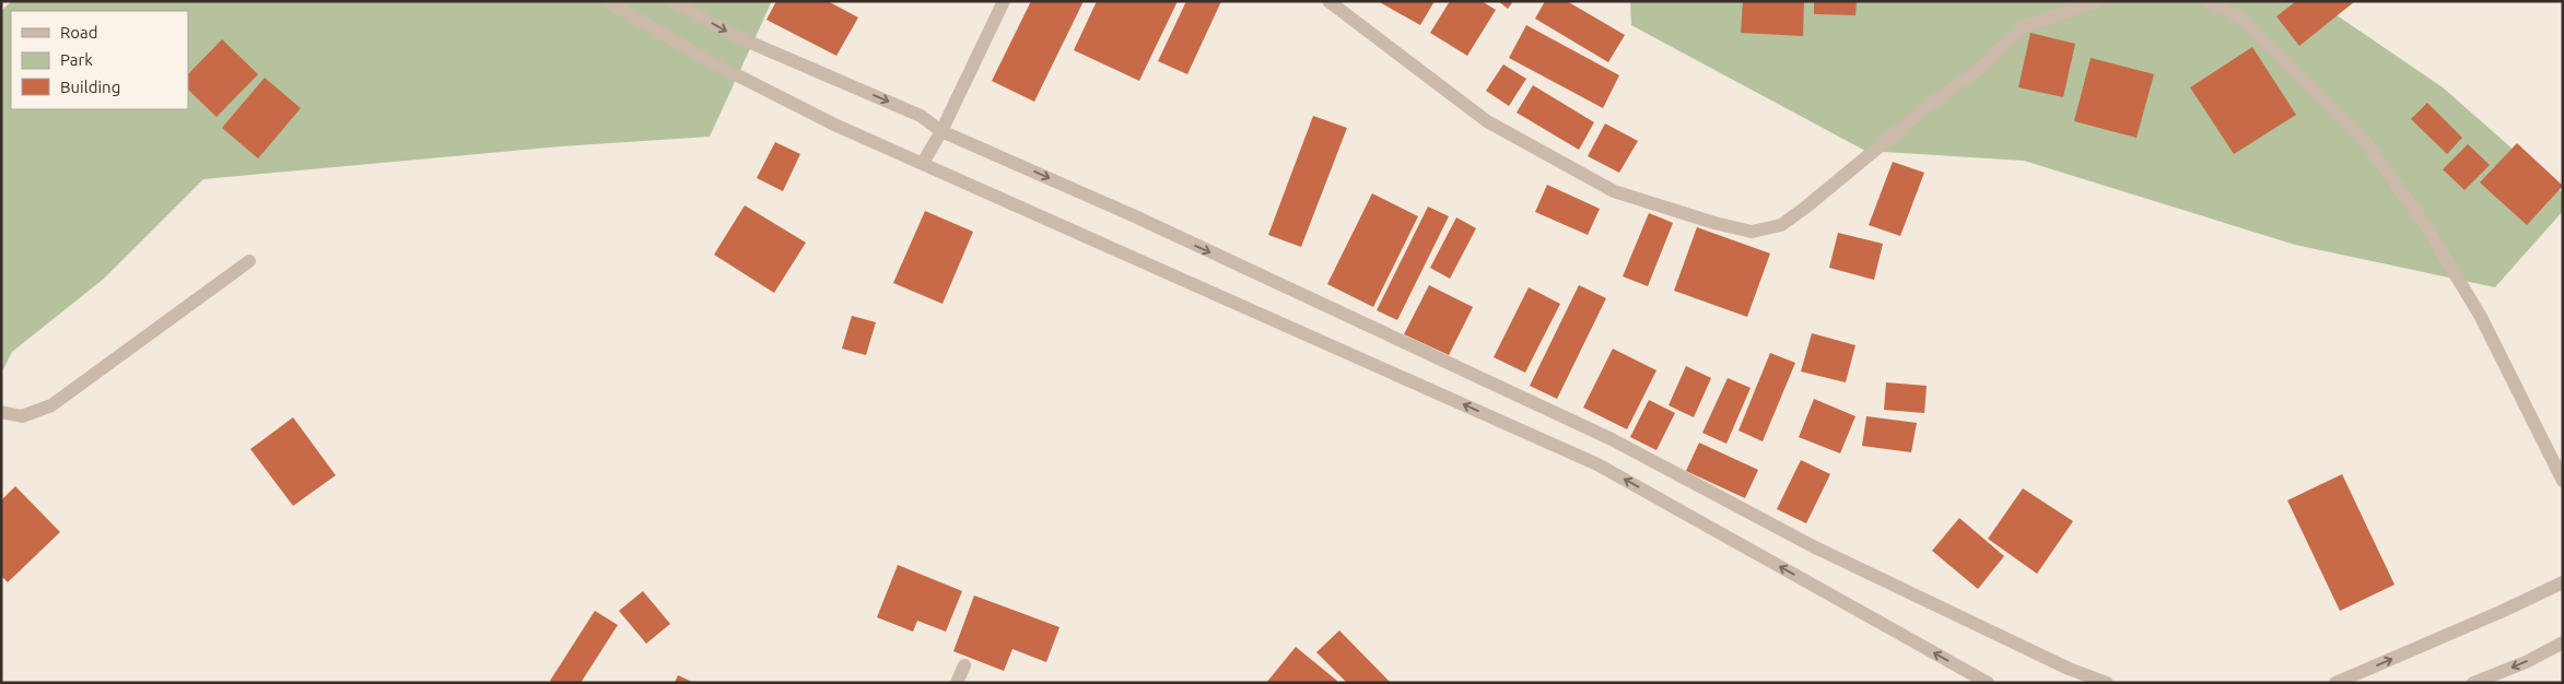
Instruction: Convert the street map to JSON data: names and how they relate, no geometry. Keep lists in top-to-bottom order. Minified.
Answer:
{"legend":["Road","Park","Building"]}
